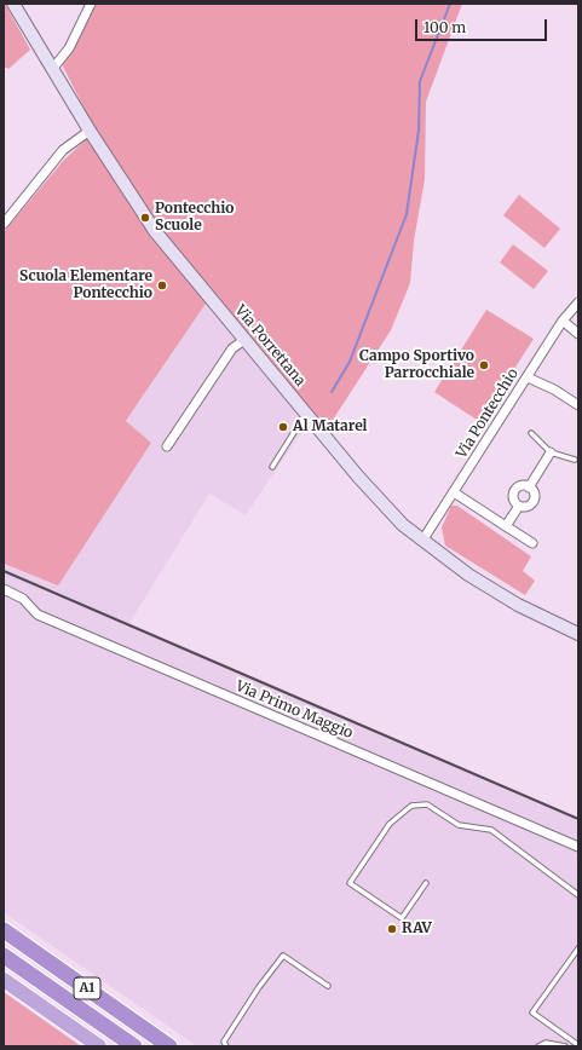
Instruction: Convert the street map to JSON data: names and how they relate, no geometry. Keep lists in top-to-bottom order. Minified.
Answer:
{"streets":{"highway":["A1"],"main road":["Via Porrettana"],"street":["Via Pontecchio","Via Primo Maggio"]},"crossings":[["Via Porrettana","Via Pontecchio"]],"places":["Pontecchio Scuole","Scuola Elementare Pontecchio","Campo Sportivo Parrocchiale","Al Matarel","RAV"],"scale_bar":"100 m"}
